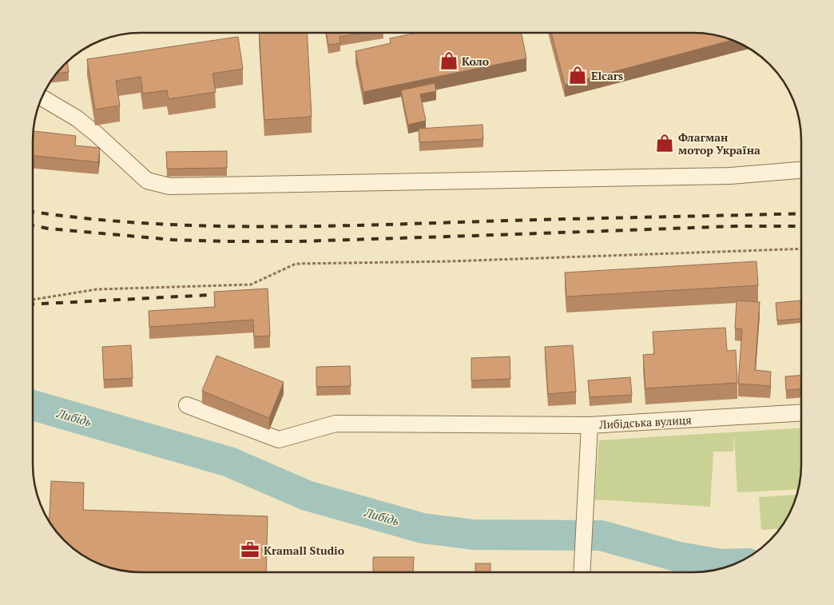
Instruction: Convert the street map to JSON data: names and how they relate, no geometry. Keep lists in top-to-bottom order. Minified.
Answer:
{"streets":{"street":["Либідська вулиця"]},"water":["Либідь"],"places":{"shop":["Коло","Elcars","Флагман мотор Україна"],"office":["Kramall Studio"]}}
